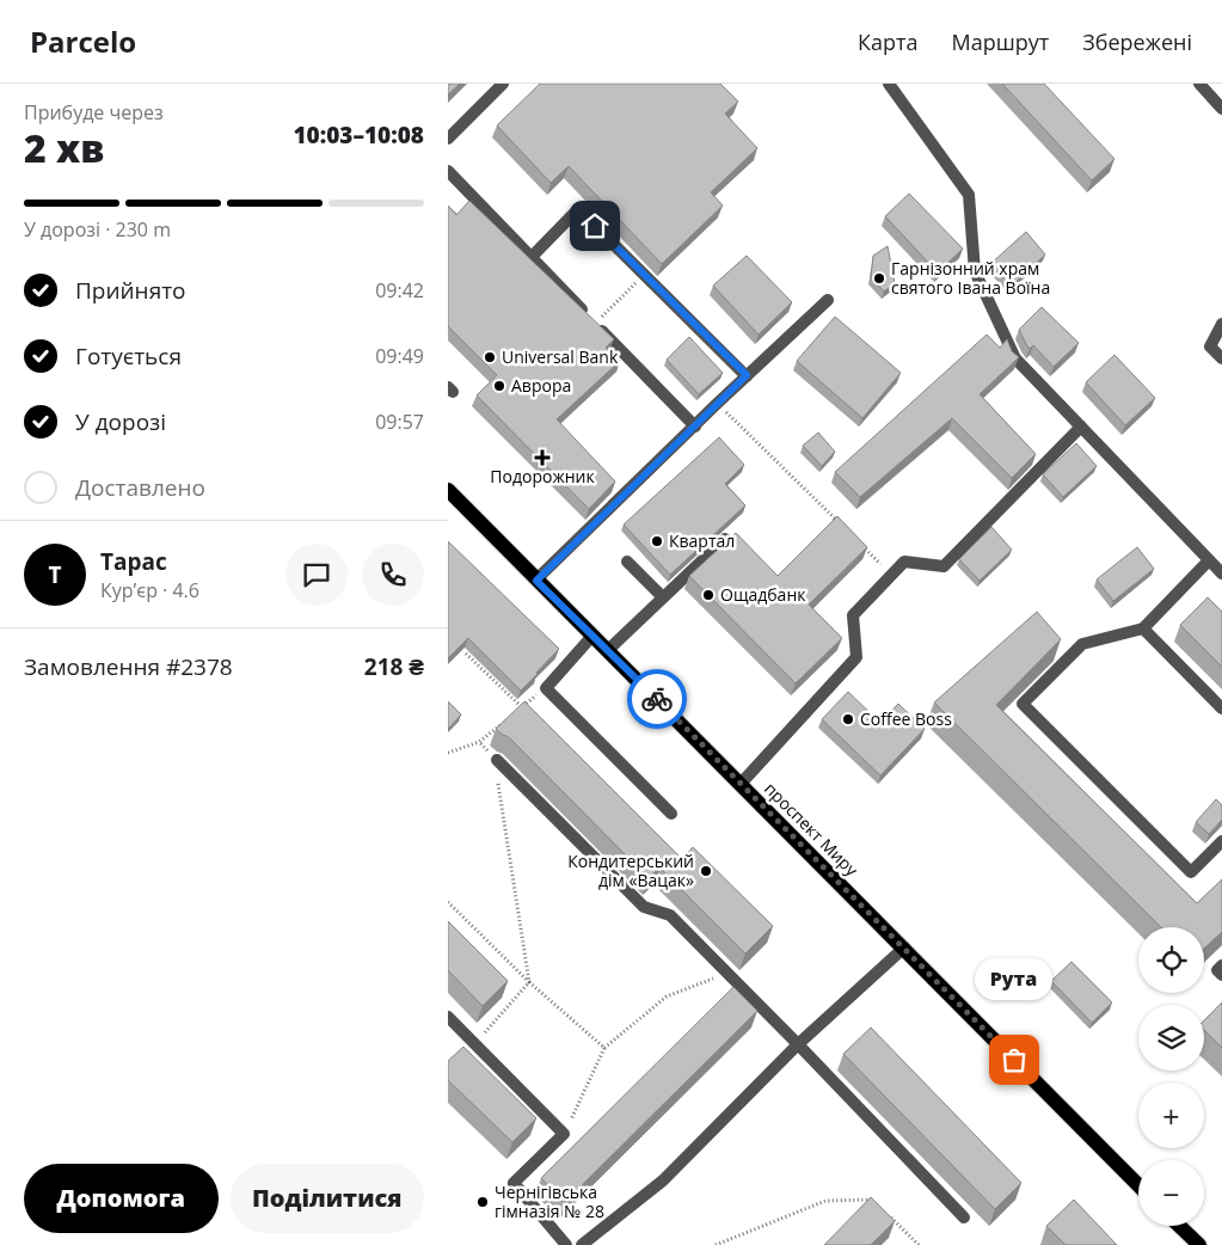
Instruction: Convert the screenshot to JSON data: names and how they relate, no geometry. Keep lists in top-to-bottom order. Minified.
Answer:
{"streets":{"main road":["проспект Миру"]},"places":{"other":["Гарнізонний храм святого Івана Воїна","Universal Bank","Аврора","Квартал","Ощадбанк","Coffee Boss","Кондитерський дім «Вацак»","Рута","Чернігівська гімназія № 28"],"health":["Подорожник"]},"page":{"header":"Parcelo","nav":["Карта","Маршрут","Збережені"],"heading":["2 хв","Прибуде через","10:03–10:08"],"panel":["Тарас","Кур’єр · 4.6","Замовлення #2378","218 ₴"],"bar":"У дорозі · 230 m","list":[["Прийнято","09:42"],["Готується","09:49"],["У дорозі","09:57"],"Доставлено"],"round":"Т","map_buttons":["+","−"],"bubble":"Рута","buttons":["Допомога","Поділитися"]}}
